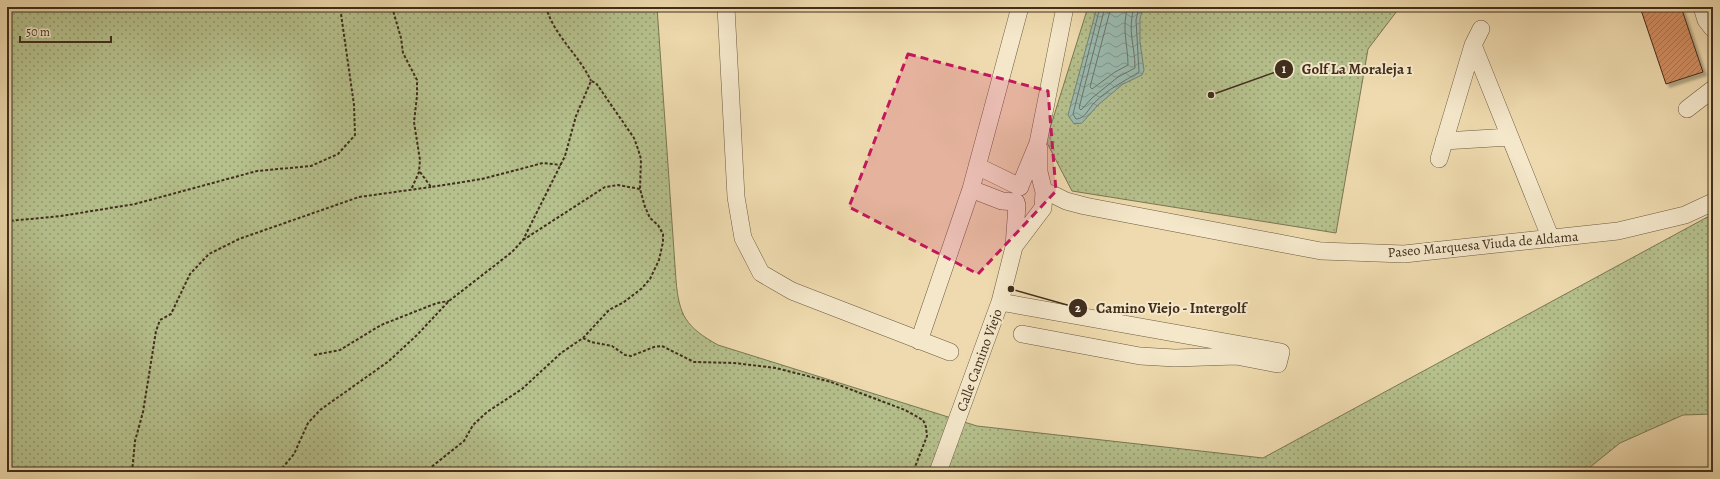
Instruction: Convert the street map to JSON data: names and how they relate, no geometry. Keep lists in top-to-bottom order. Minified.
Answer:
{"streets":{"street":["Paseo Marquesa Viuda de Aldama","Calle Camino Viejo"]},"crossings":[["Paseo Marquesa Viuda de Aldama","Calle Camino Viejo"]],"places":["Golf La Moraleja 1","Camino Viejo - Intergolf"],"scale_bar":"50 m"}
